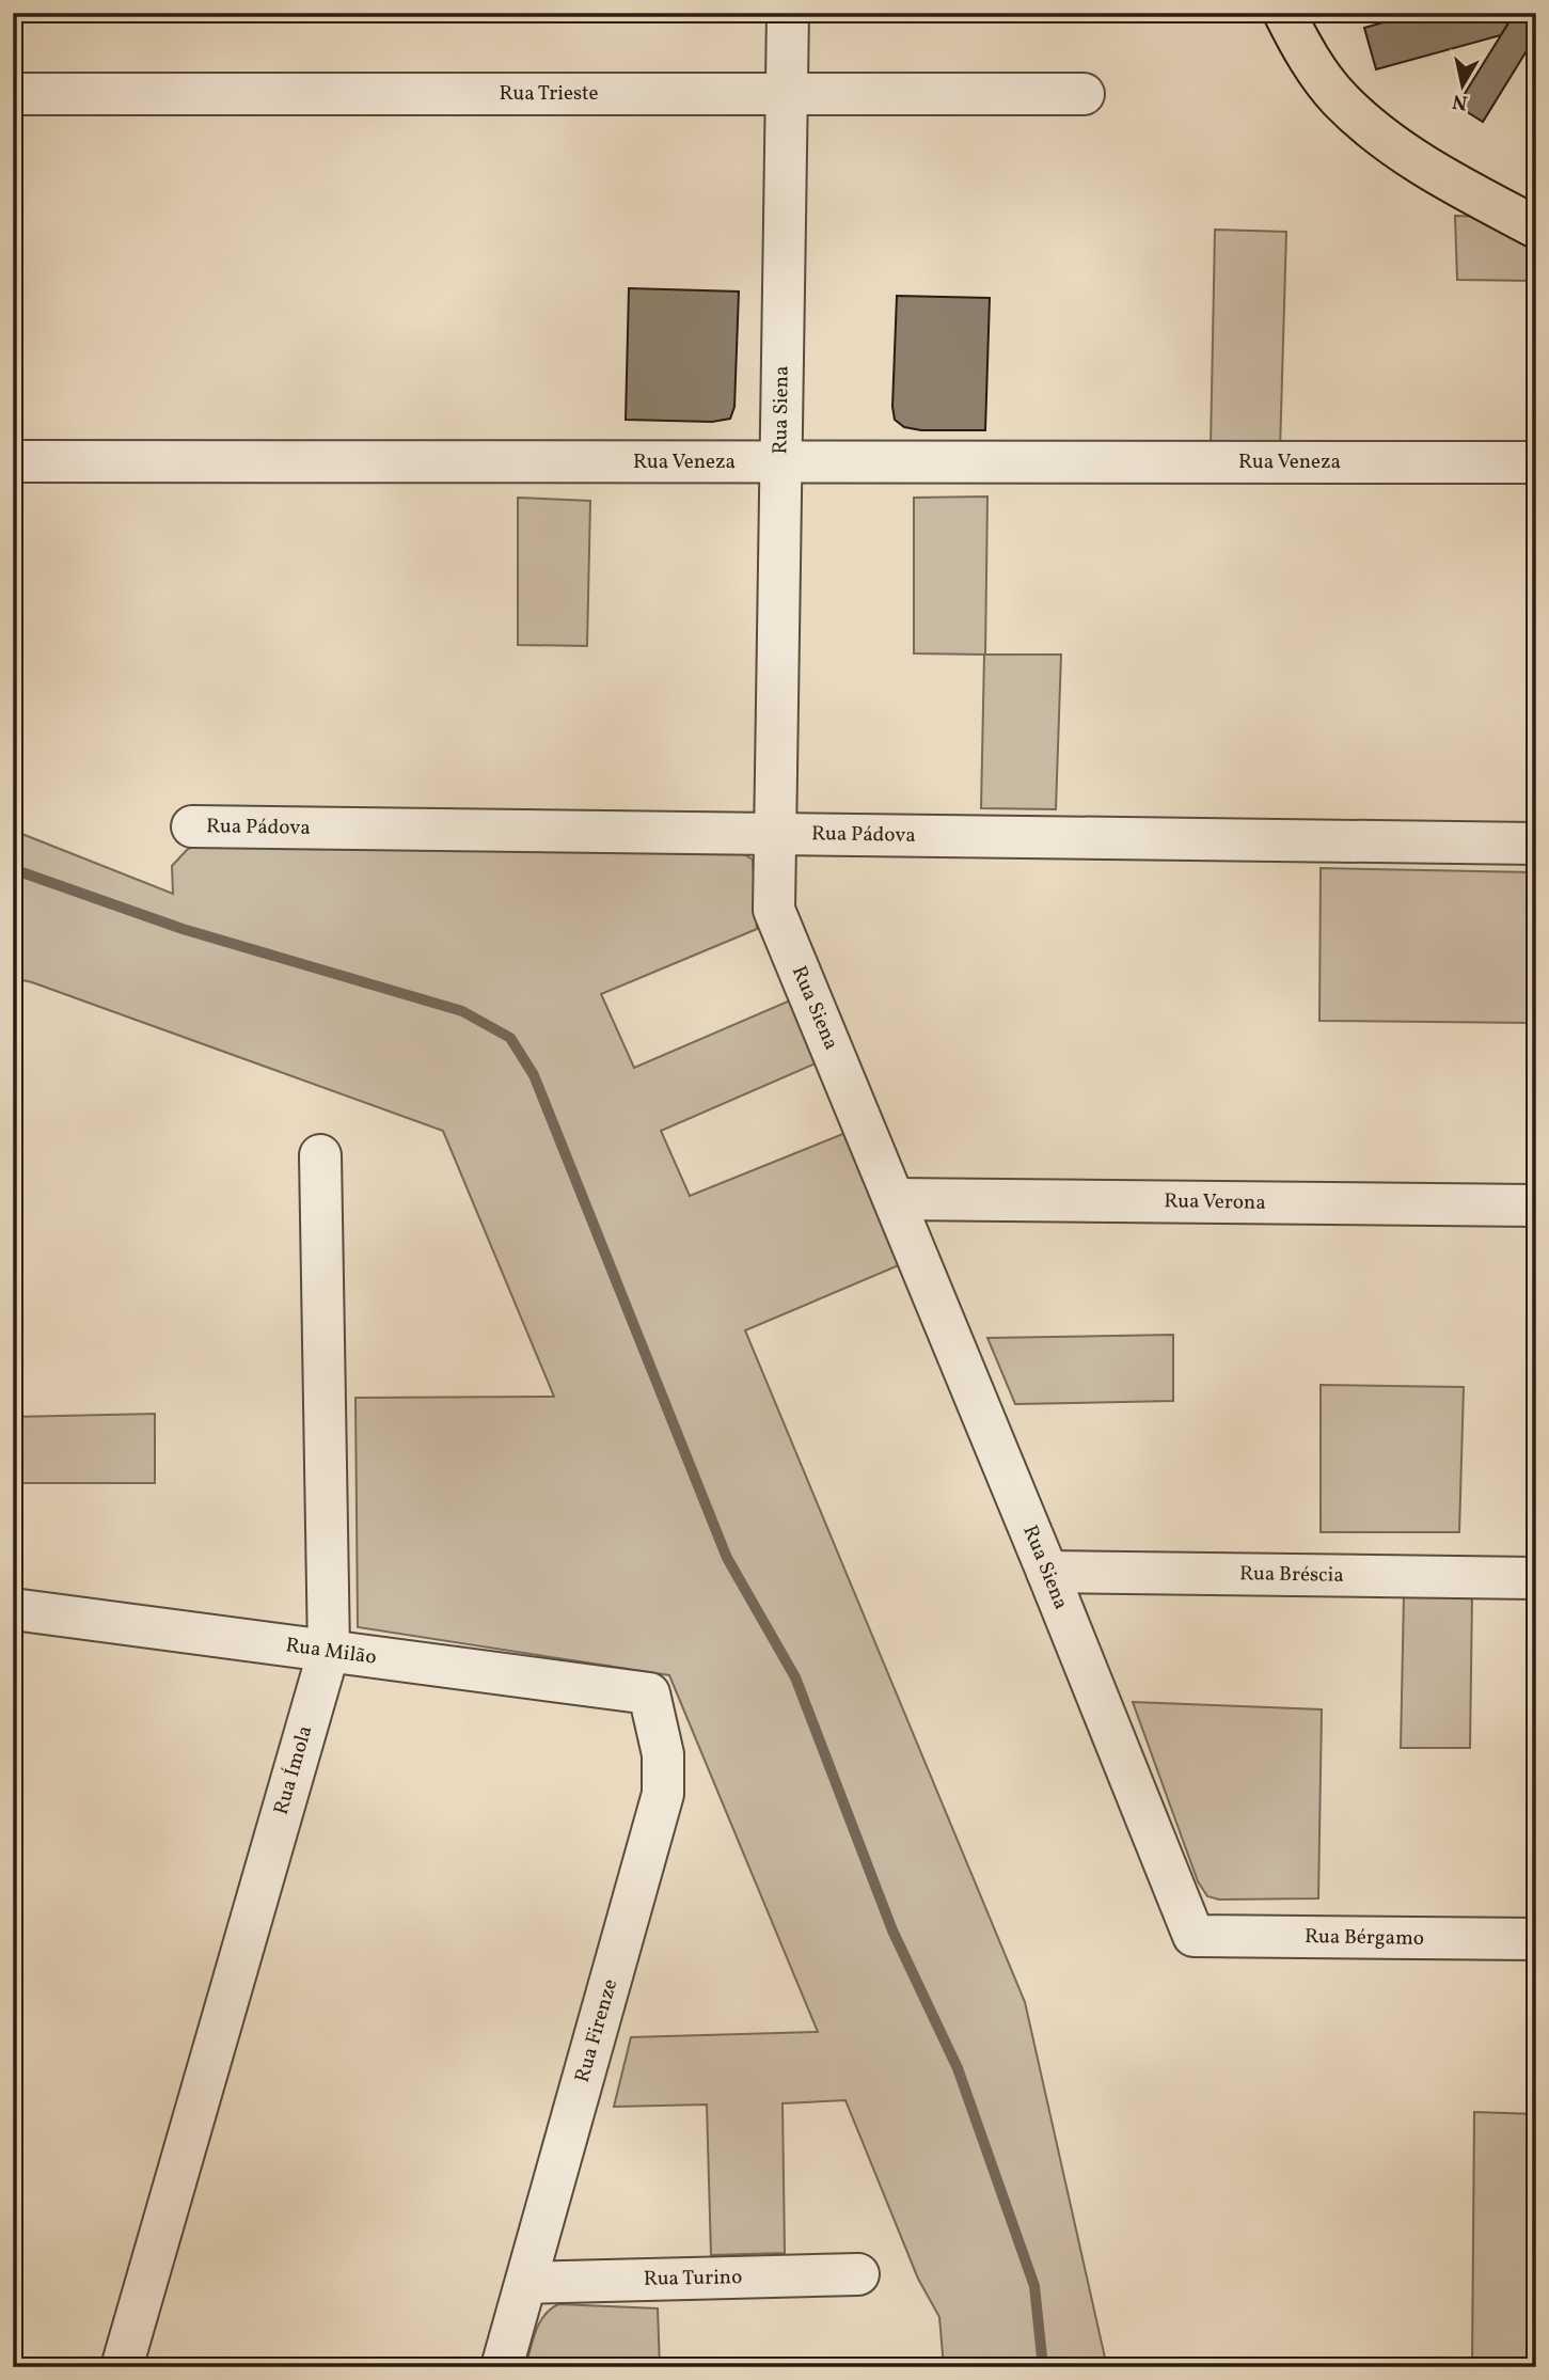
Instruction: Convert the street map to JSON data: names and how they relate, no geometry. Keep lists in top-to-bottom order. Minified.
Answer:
{"streets":{"street":["Rua Trieste","Rua Siena","Rua Veneza","Rua Pádova","Rua Verona","Rua Bréscia","Rua Milão","Rua Ímola","Rua Bérgamo","Rua Firenze","Rua Turino"]},"crossings":[["Rua Trieste","Rua Siena"],["Rua Siena","Rua Veneza"],["Rua Siena","Rua Pádova"],["Rua Siena","Rua Verona"],["Rua Siena","Rua Bréscia"],["Rua Siena","Rua Bérgamo"],["Rua Milão","Rua Ímola"],["Rua Milão","Rua Firenze"],["Rua Firenze","Rua Turino"]],"north":"bottom"}
